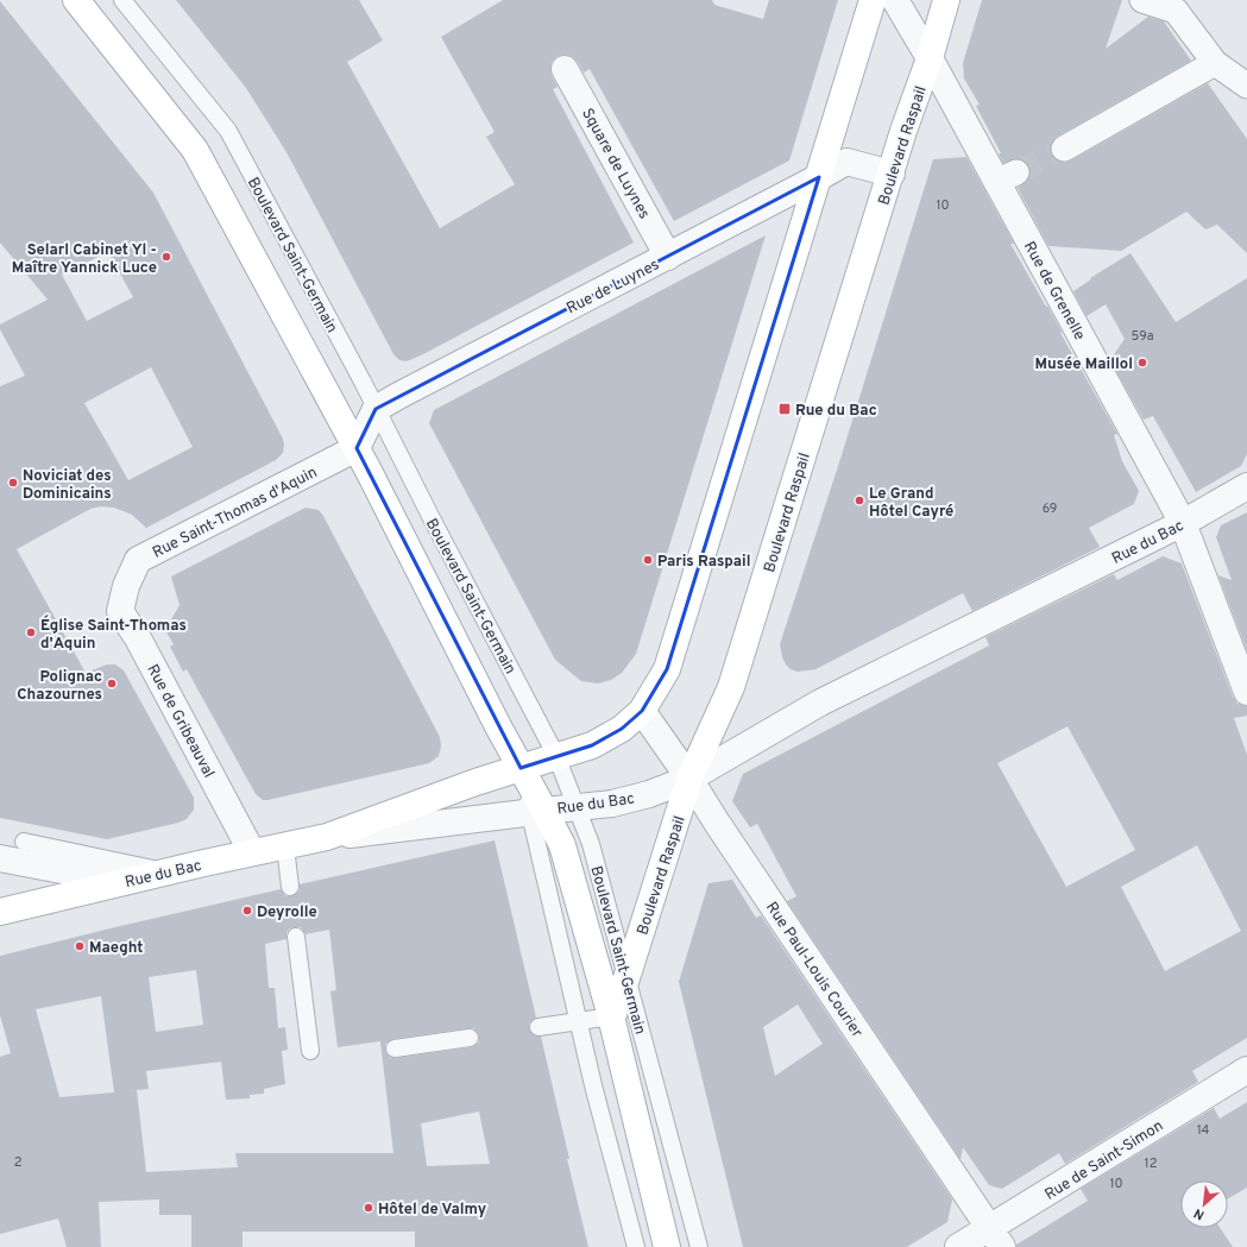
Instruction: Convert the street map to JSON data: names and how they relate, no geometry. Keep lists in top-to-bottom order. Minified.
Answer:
{"streets":{"main road":["Boulevard Raspail","Boulevard Saint-Germain","Rue du Bac"],"street":["Square de Luynes","Rue de Luynes","Rue de Grenelle","Rue Saint-Thomas d'Aquin","Rue de Gribeauval","Rue Paul-Louis Courier","Rue de Saint-Simon"]},"crossings":[["Boulevard Raspail","Boulevard Saint-Germain"],["Boulevard Raspail","Rue de Luynes"],["Boulevard Raspail","Rue de Grenelle"],["Boulevard Raspail","Rue du Bac"],["Boulevard Raspail","Rue Paul-Louis Courier"],["Square de Luynes","Rue de Luynes"],["Boulevard Saint-Germain","Rue de Luynes"],["Boulevard Saint-Germain","Rue Saint-Thomas d'Aquin"],["Boulevard Saint-Germain","Rue du Bac"],["Rue de Grenelle","Rue du Bac"],["Rue Saint-Thomas d'Aquin","Rue de Gribeauval"],["Rue du Bac","Rue de Gribeauval"],["Rue du Bac","Rue Paul-Louis Courier"],["Rue Paul-Louis Courier","Rue de Saint-Simon"]],"places":{"other":["Selarl Cabinet Yl - Maître Yannick Luce","Musée Maillol","Noviciat des Dominicains","Le Grand Hôtel Cayré","Paris Raspail","Église Saint-Thomas d'Aquin","Polignac Chazournes","Deyrolle","Maeght","Hôtel de Valmy"],"transit":["Rue du Bac"]},"house_numbers":["10","59a","69","14","2","12","10"],"north":"bottom left"}
